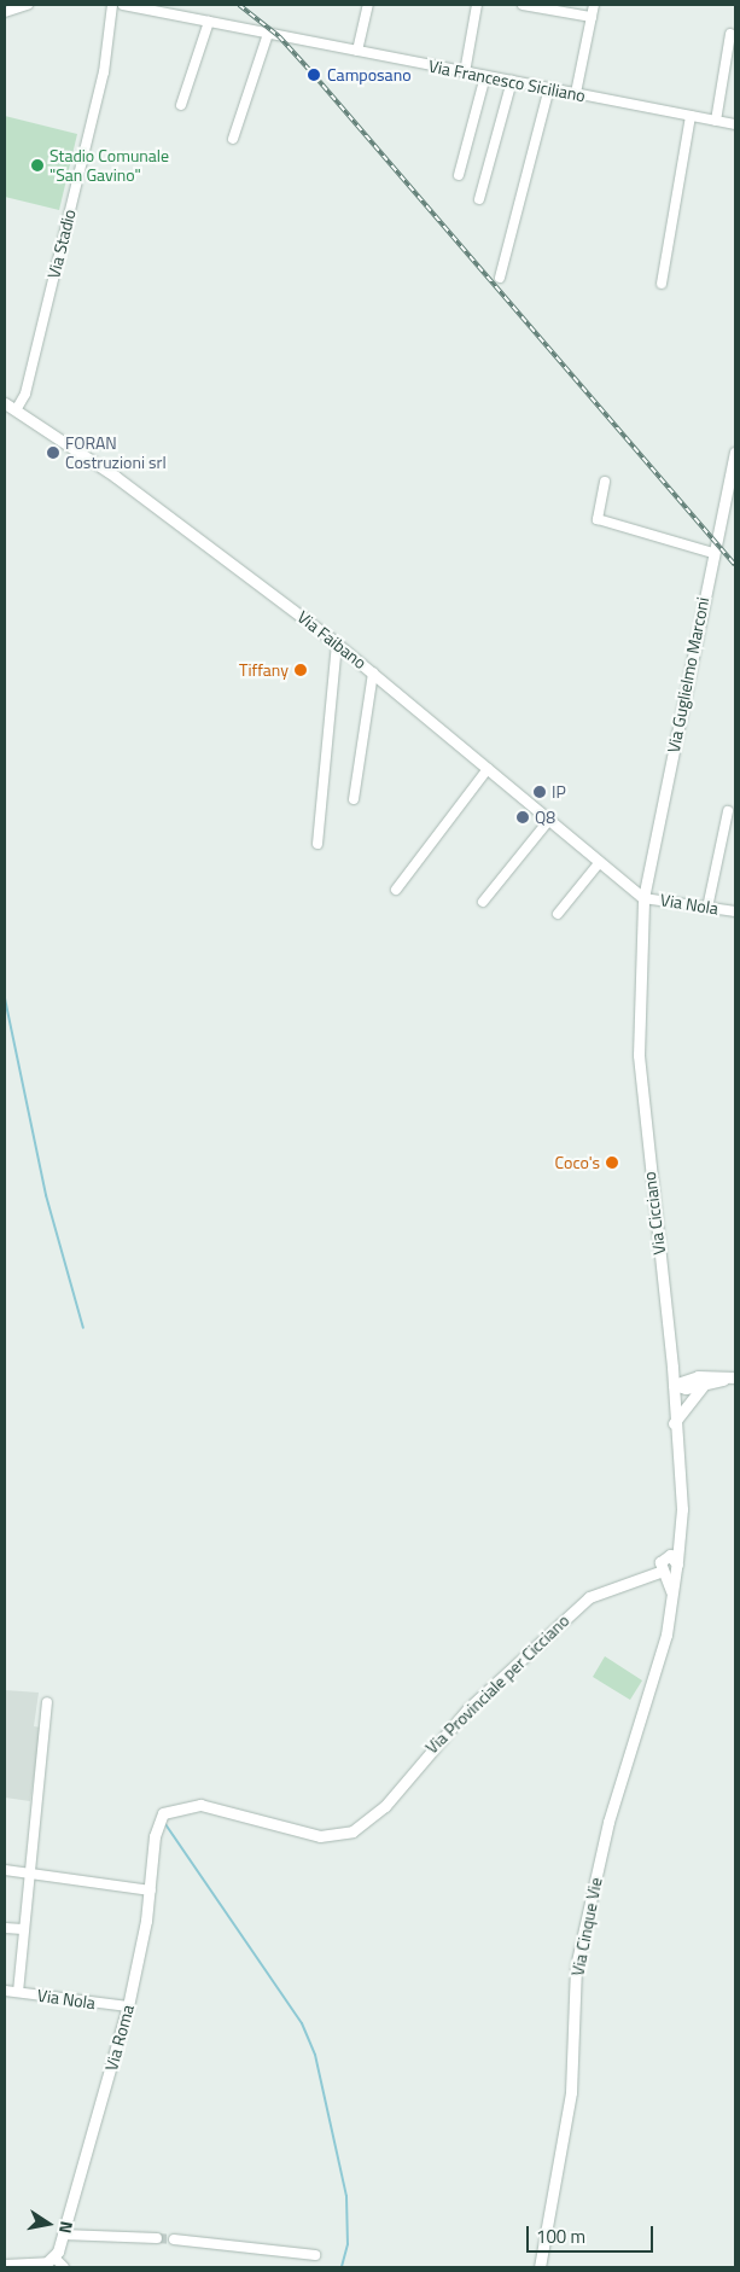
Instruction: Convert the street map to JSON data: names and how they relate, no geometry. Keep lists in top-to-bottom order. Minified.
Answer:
{"streets":{"street":["Via Francesco Siciliano","Via Stadio","Via Faibano","Via Guglielmo Marconi","Via Nola","Via Cicciano","Via Provinciale per Cicciano","Via Cinque Vie","Via Roma"]},"crossings":[["Via Stadio","Via Faibano"],["Via Faibano","Via Guglielmo Marconi"],["Via Faibano","Via Nola"],["Via Faibano","Via Cicciano"],["Via Guglielmo Marconi","Via Nola"],["Via Guglielmo Marconi","Via Cicciano"],["Via Nola","Via Cicciano"],["Via Nola","Via Roma"],["Via Cicciano","Via Provinciale per Cicciano"],["Via Cicciano","Via Cinque Vie"],["Via Provinciale per Cicciano","Via Cinque Vie"],["Via Provinciale per Cicciano","Via Roma"]],"places":["Camposano","Stadio Comunale \"San Gavino\"","FORAN Costruzioni srl","Tiffany","IP","Q8","Coco's"],"scale_bar":"100 m","north":"right"}
